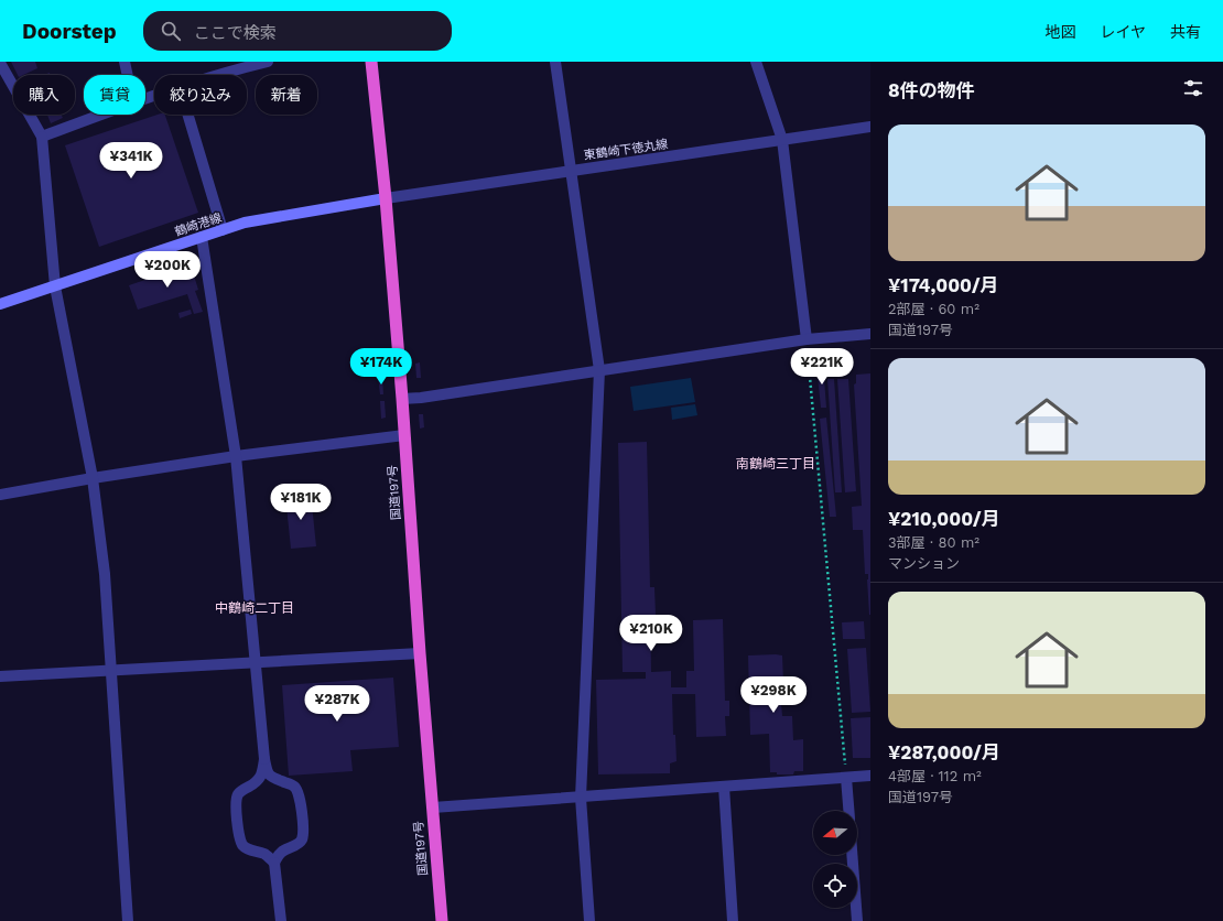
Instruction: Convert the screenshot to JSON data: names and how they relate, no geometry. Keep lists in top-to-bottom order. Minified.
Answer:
{"streets":{"highway":["国道197号"],"main road":["鶴崎港線"],"street":["東鶴崎下徳丸線"]},"crossings":[["東鶴崎下徳丸線","鶴崎港線"],["東鶴崎下徳丸線","国道197号"],["鶴崎港線","国道197号"]],"districts":["南鶴崎三丁目","中鶴崎二丁目"],"north":"left","page":{"header":"Doorstep","search":"ここで検索","nav":["地図","レイヤ","共有"],"heading":"8件の物件","chip":["購入","賃貸","絞り込み","新着"],"list":[{"name":"¥174,000/月","note":"2部屋 · 60 m² · 国道197号"},{"name":"¥210,000/月","note":"3部屋 · 80 m² · マンション"},{"name":"¥287,000/月","note":"4部屋 · 112 m² · 国道197号"}],"price":["¥341K","¥200K","¥174K","¥221K","¥181K","¥210K","¥298K","¥287K"]}}
